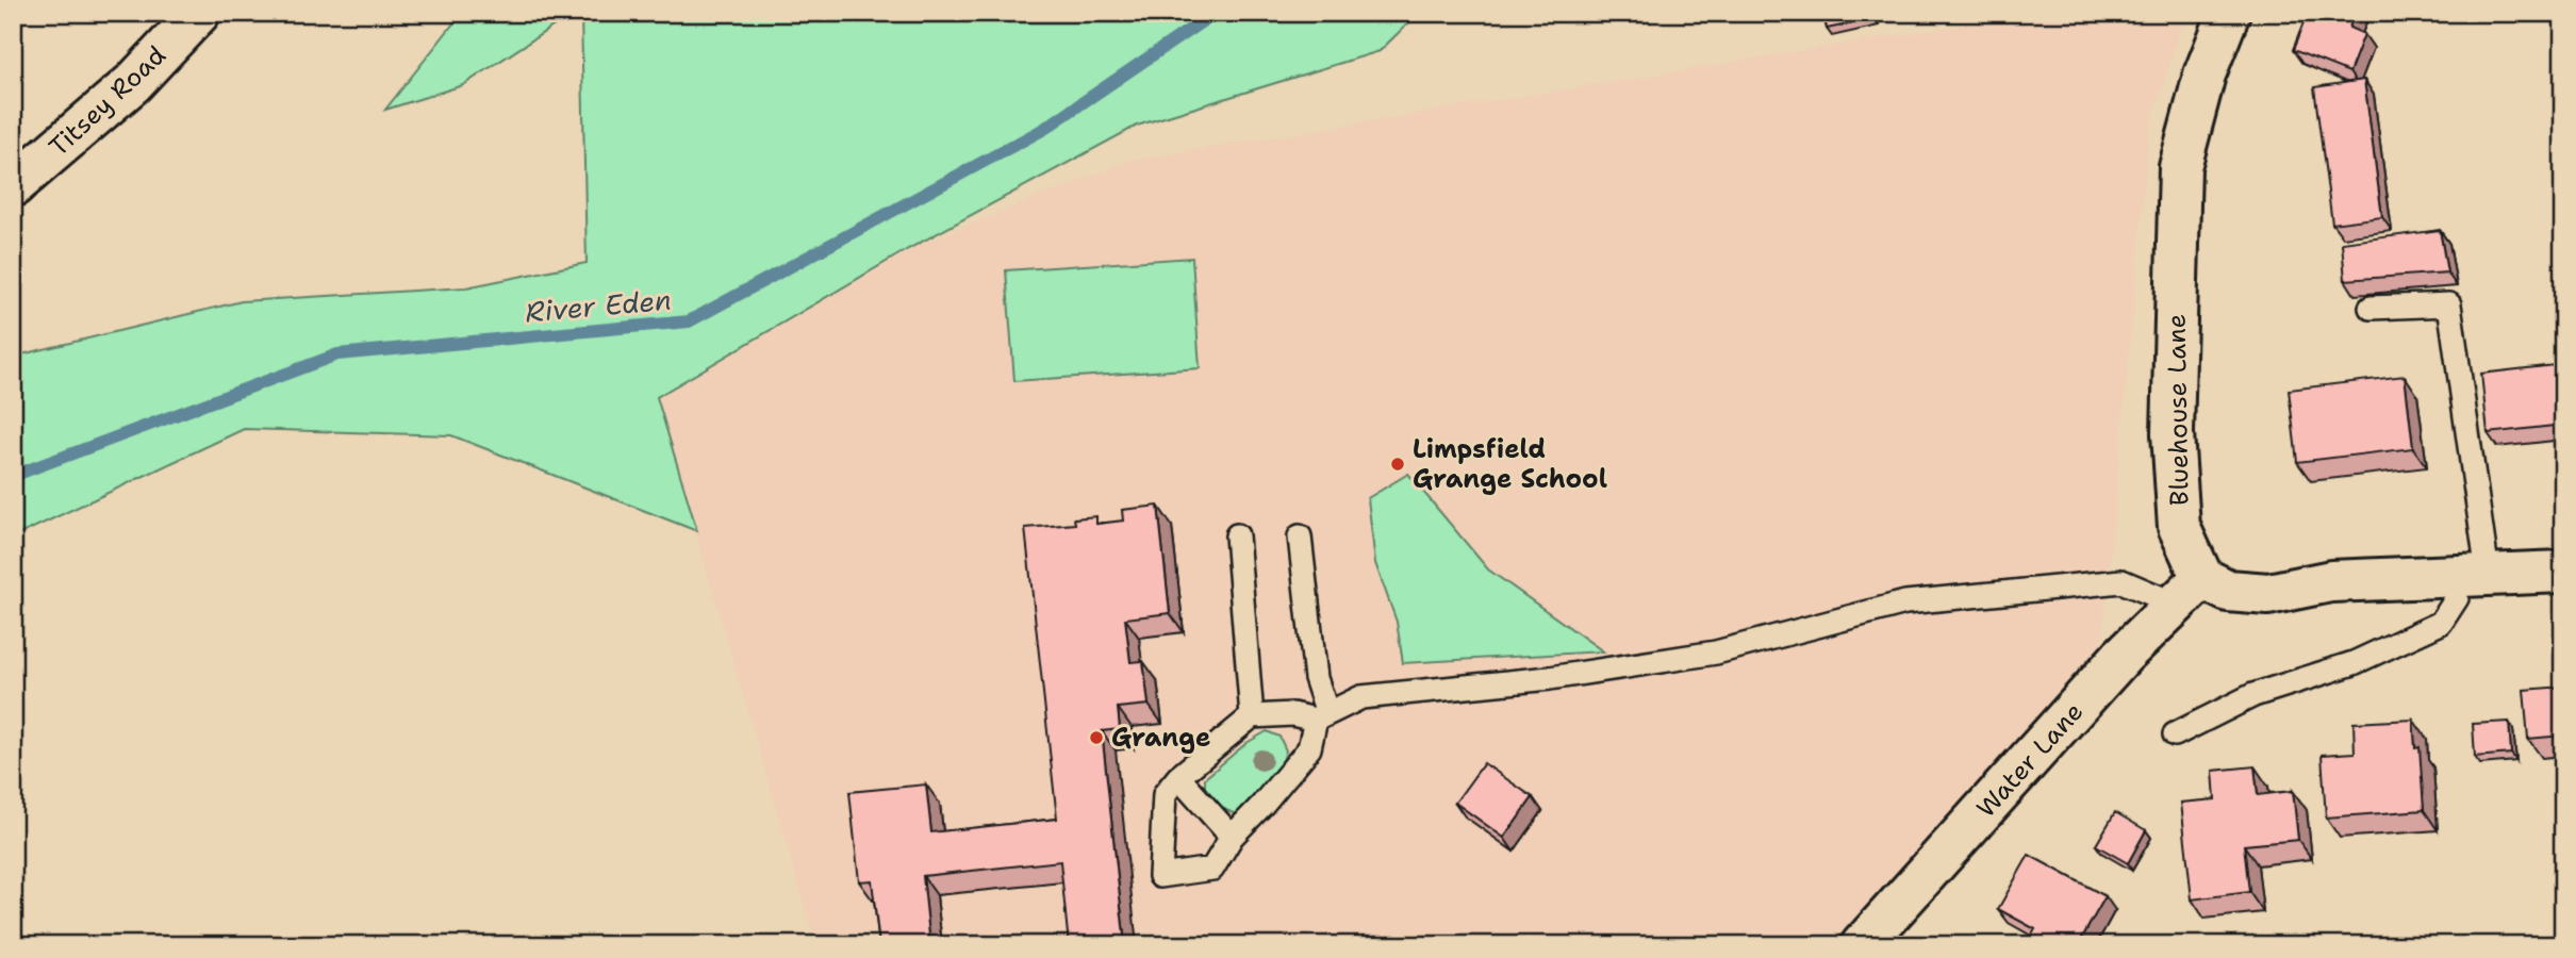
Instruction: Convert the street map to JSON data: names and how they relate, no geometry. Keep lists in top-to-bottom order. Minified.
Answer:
{"streets":{"street":["Titsey Road","Bluehouse Lane","Water Lane"]},"crossings":[["Bluehouse Lane","Water Lane"]],"water":["River Eden"],"places":["Limpsfield Grange School","Grange"]}
